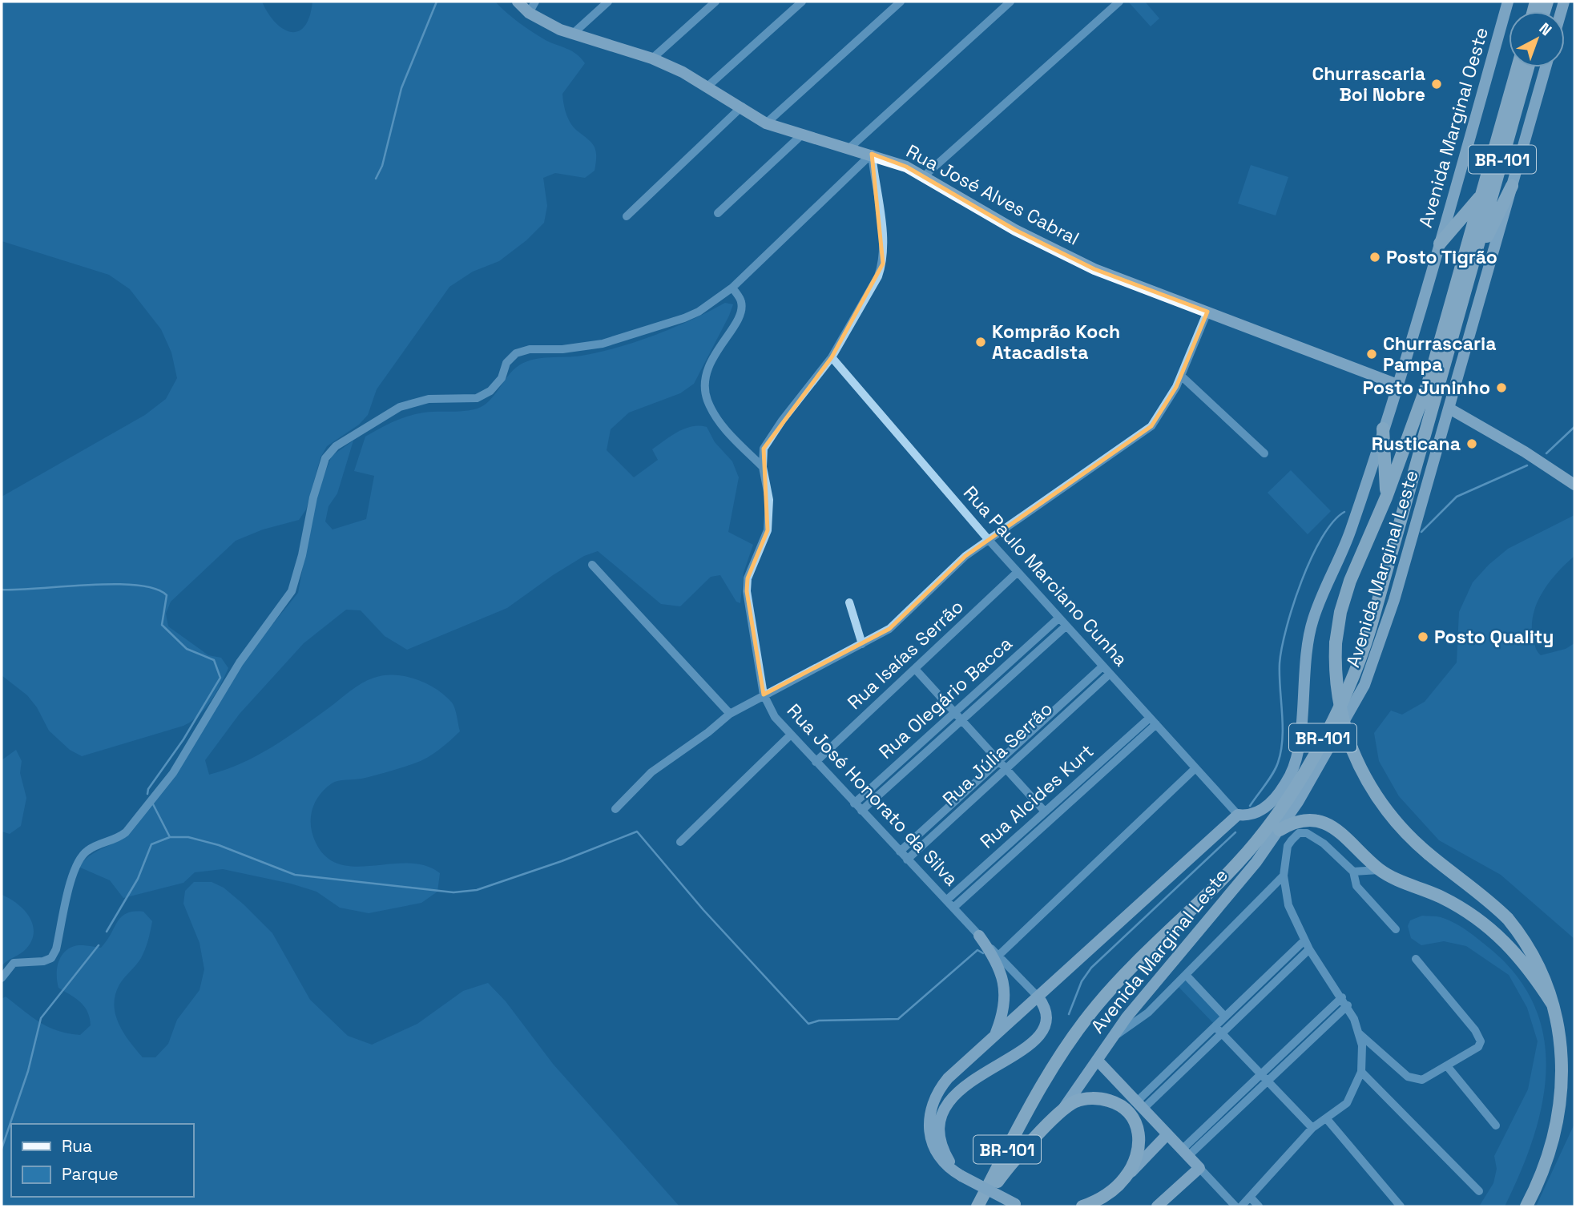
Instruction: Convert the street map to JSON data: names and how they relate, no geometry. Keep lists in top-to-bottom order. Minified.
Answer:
{"streets":{"highway":["BR-101"],"main road":["Avenida Marginal Oeste","Rua José Alves Cabral","Avenida Marginal Leste"],"street":["Rua Paulo Marciano Cunha","Rua Isaías Serrão","Rua Olegário Bacca","Rua Júlia Serrão","Rua José Honorato da Silva","Rua Alcides Kurt"]},"crossings":[["Avenida Marginal Oeste","Rua José Alves Cabral"],["Avenida Marginal Oeste","Rua Paulo Marciano Cunha"],["Rua José Alves Cabral","Rua José Honorato da Silva"],["Rua Paulo Marciano Cunha","Rua Isaías Serrão"],["Rua Paulo Marciano Cunha","Rua Olegário Bacca"],["Rua Paulo Marciano Cunha","Rua Júlia Serrão"],["Rua Paulo Marciano Cunha","Rua José Honorato da Silva"],["Rua Paulo Marciano Cunha","Rua Alcides Kurt"],["Rua Isaías Serrão","Rua José Honorato da Silva"],["Rua Olegário Bacca","Rua José Honorato da Silva"],["Rua Júlia Serrão","Rua José Honorato da Silva"],["Rua José Honorato da Silva","Rua Alcides Kurt"]],"places":["Churrascaria Boi Nobre","Posto Tigrão","Komprão Koch Atacadista","Churrascaria Pampa","Posto Juninho","Rusticana","Posto Quality"],"legend":["Rua","Parque"],"north":"top right"}
